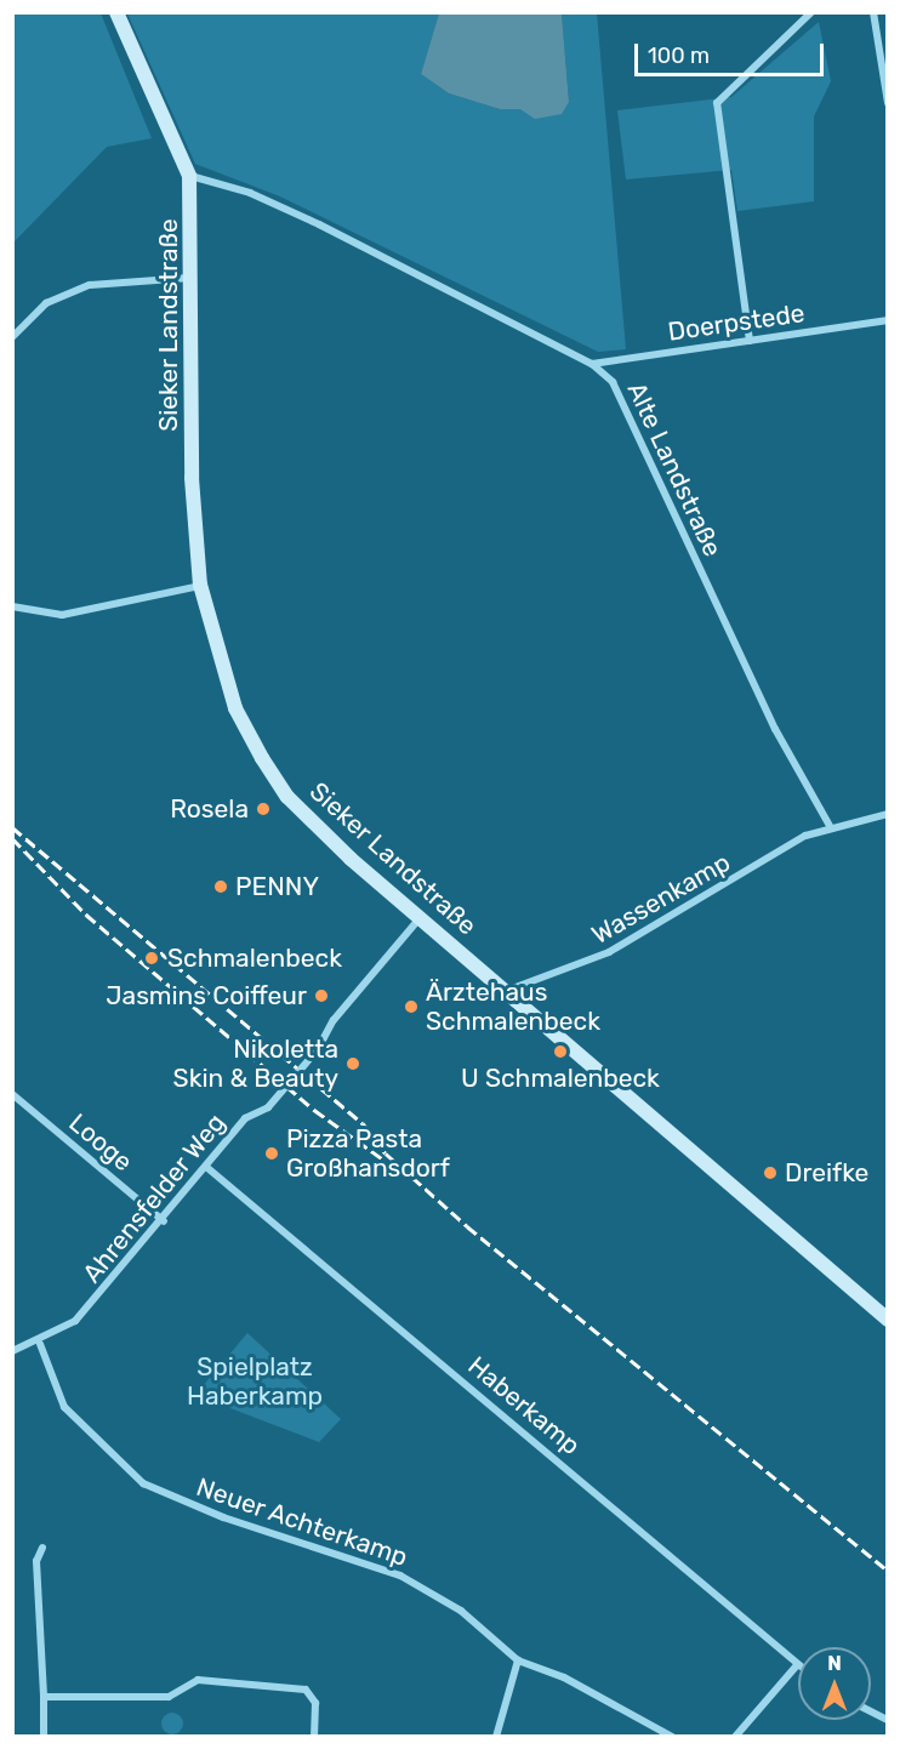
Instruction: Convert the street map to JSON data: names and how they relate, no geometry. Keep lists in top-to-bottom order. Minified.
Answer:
{"streets":{"street":["Doerpstede","Sieker Landstraße","Alte Landstraße","Wassenkamp","Looge","Ahrensfelder Weg","Haberkamp","Neuer Achterkamp"]},"crossings":[["Doerpstede","Alte Landstraße"],["Sieker Landstraße","Alte Landstraße"],["Sieker Landstraße","Wassenkamp"],["Sieker Landstraße","Ahrensfelder Weg"],["Alte Landstraße","Wassenkamp"],["Looge","Ahrensfelder Weg"],["Ahrensfelder Weg","Haberkamp"],["Ahrensfelder Weg","Neuer Achterkamp"]],"parks":["Spielplatz Haberkamp"],"places":["Rosela","PENNY","Schmalenbeck","Jasmins Coiffeur","Ärztehaus Schmalenbeck","U Schmalenbeck","Nikoletta Skin & Beauty","Pizza Pasta Großhansdorf","Dreifke"],"scale_bar":"100 m","north":"top"}
